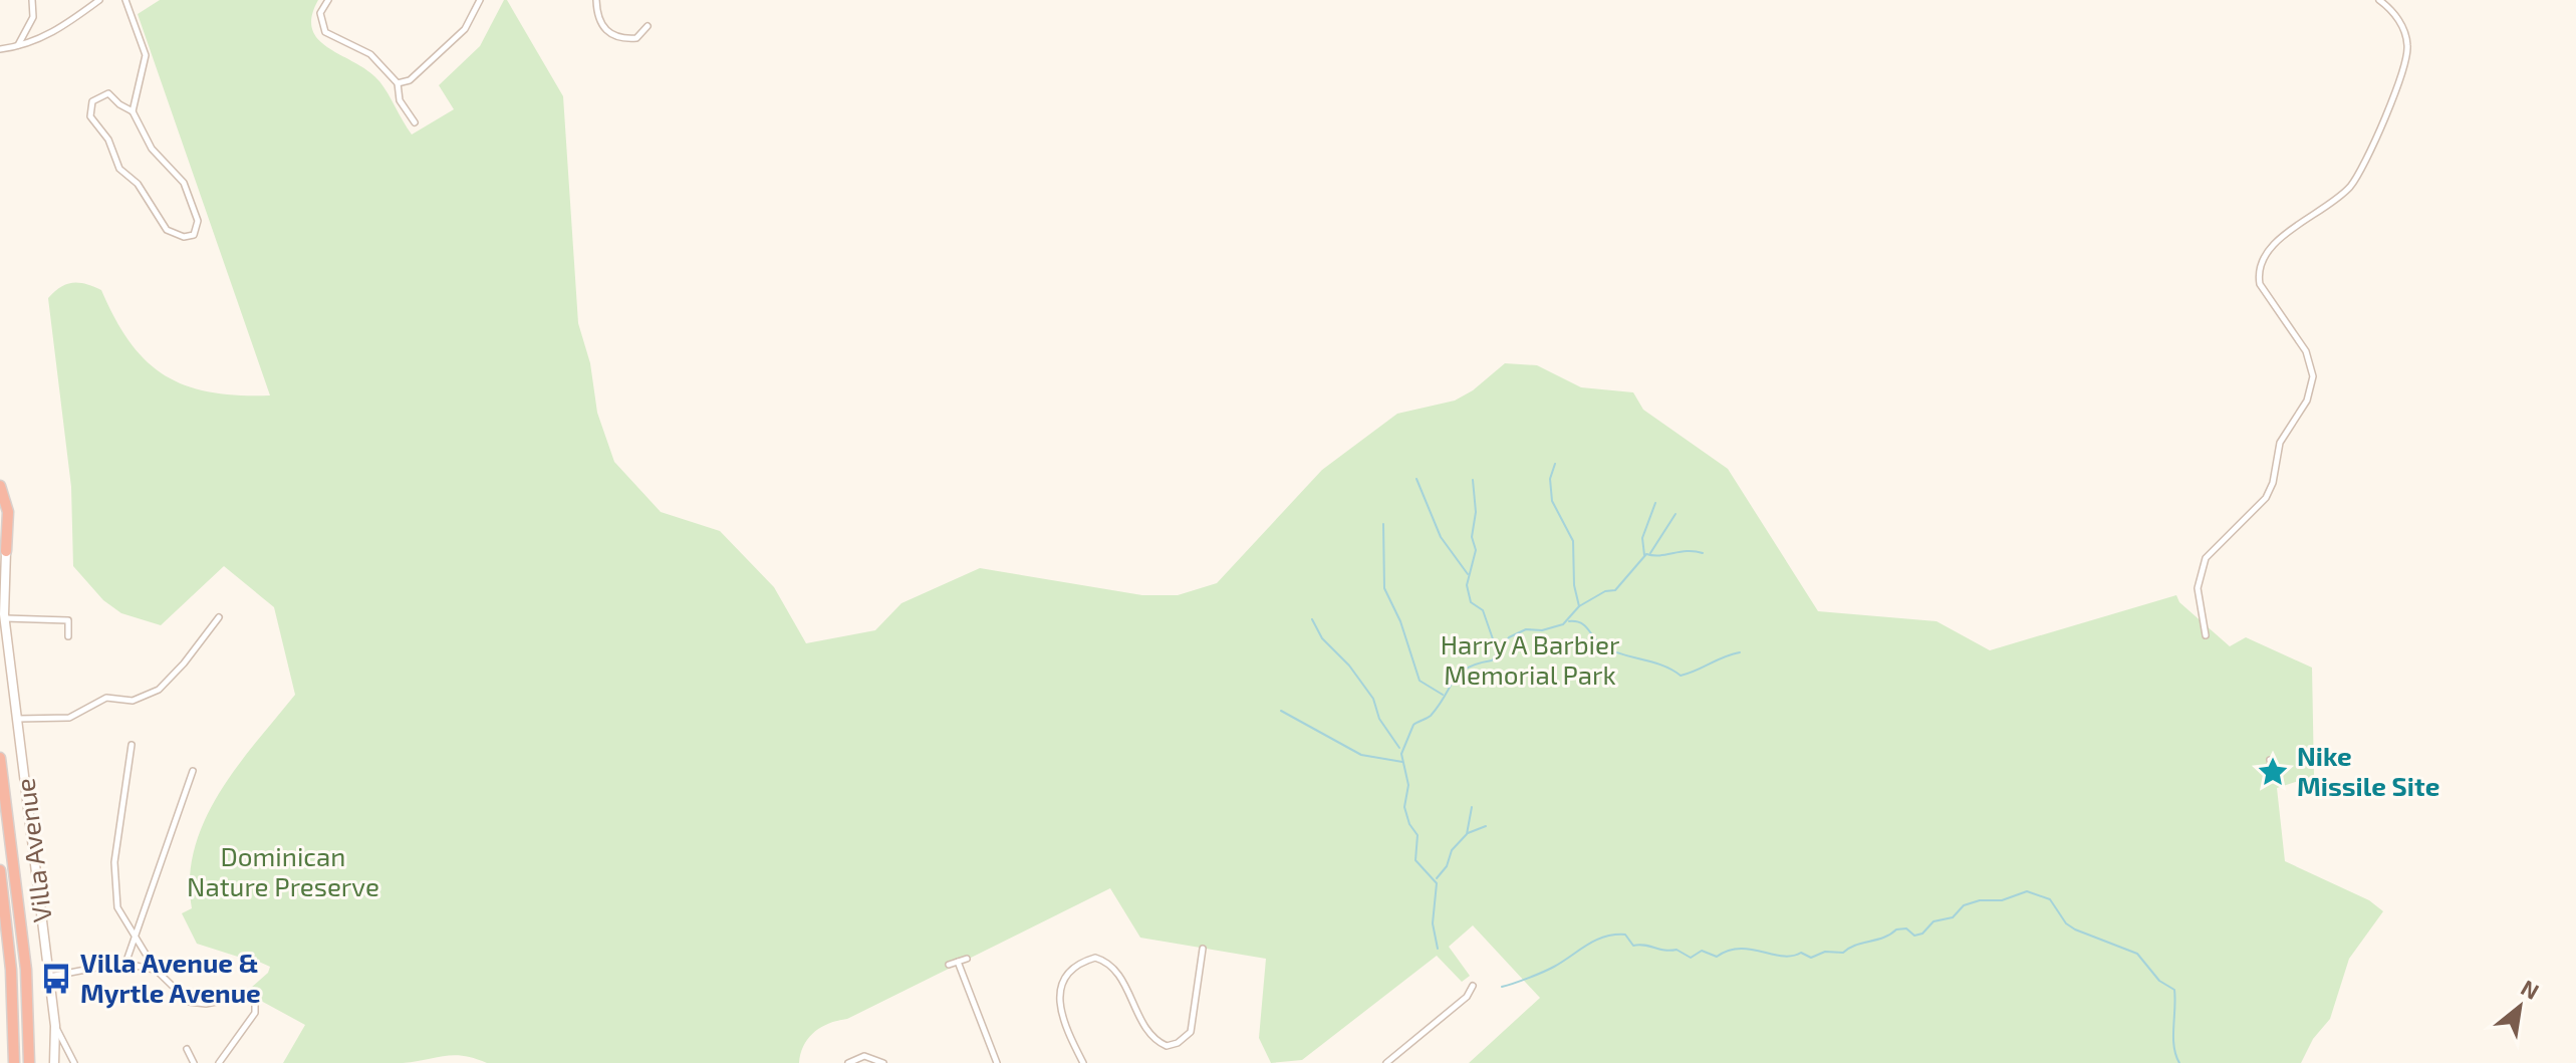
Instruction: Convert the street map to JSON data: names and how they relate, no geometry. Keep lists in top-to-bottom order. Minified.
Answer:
{"streets":{"street":["Villa Avenue"]},"parks":["Harry A Barbier Memorial Park","Dominican Nature Preserve"],"places":{"place":["Nike Missile Site"],"bus stop":["Villa Avenue & Myrtle Avenue"]},"north":"top right"}
